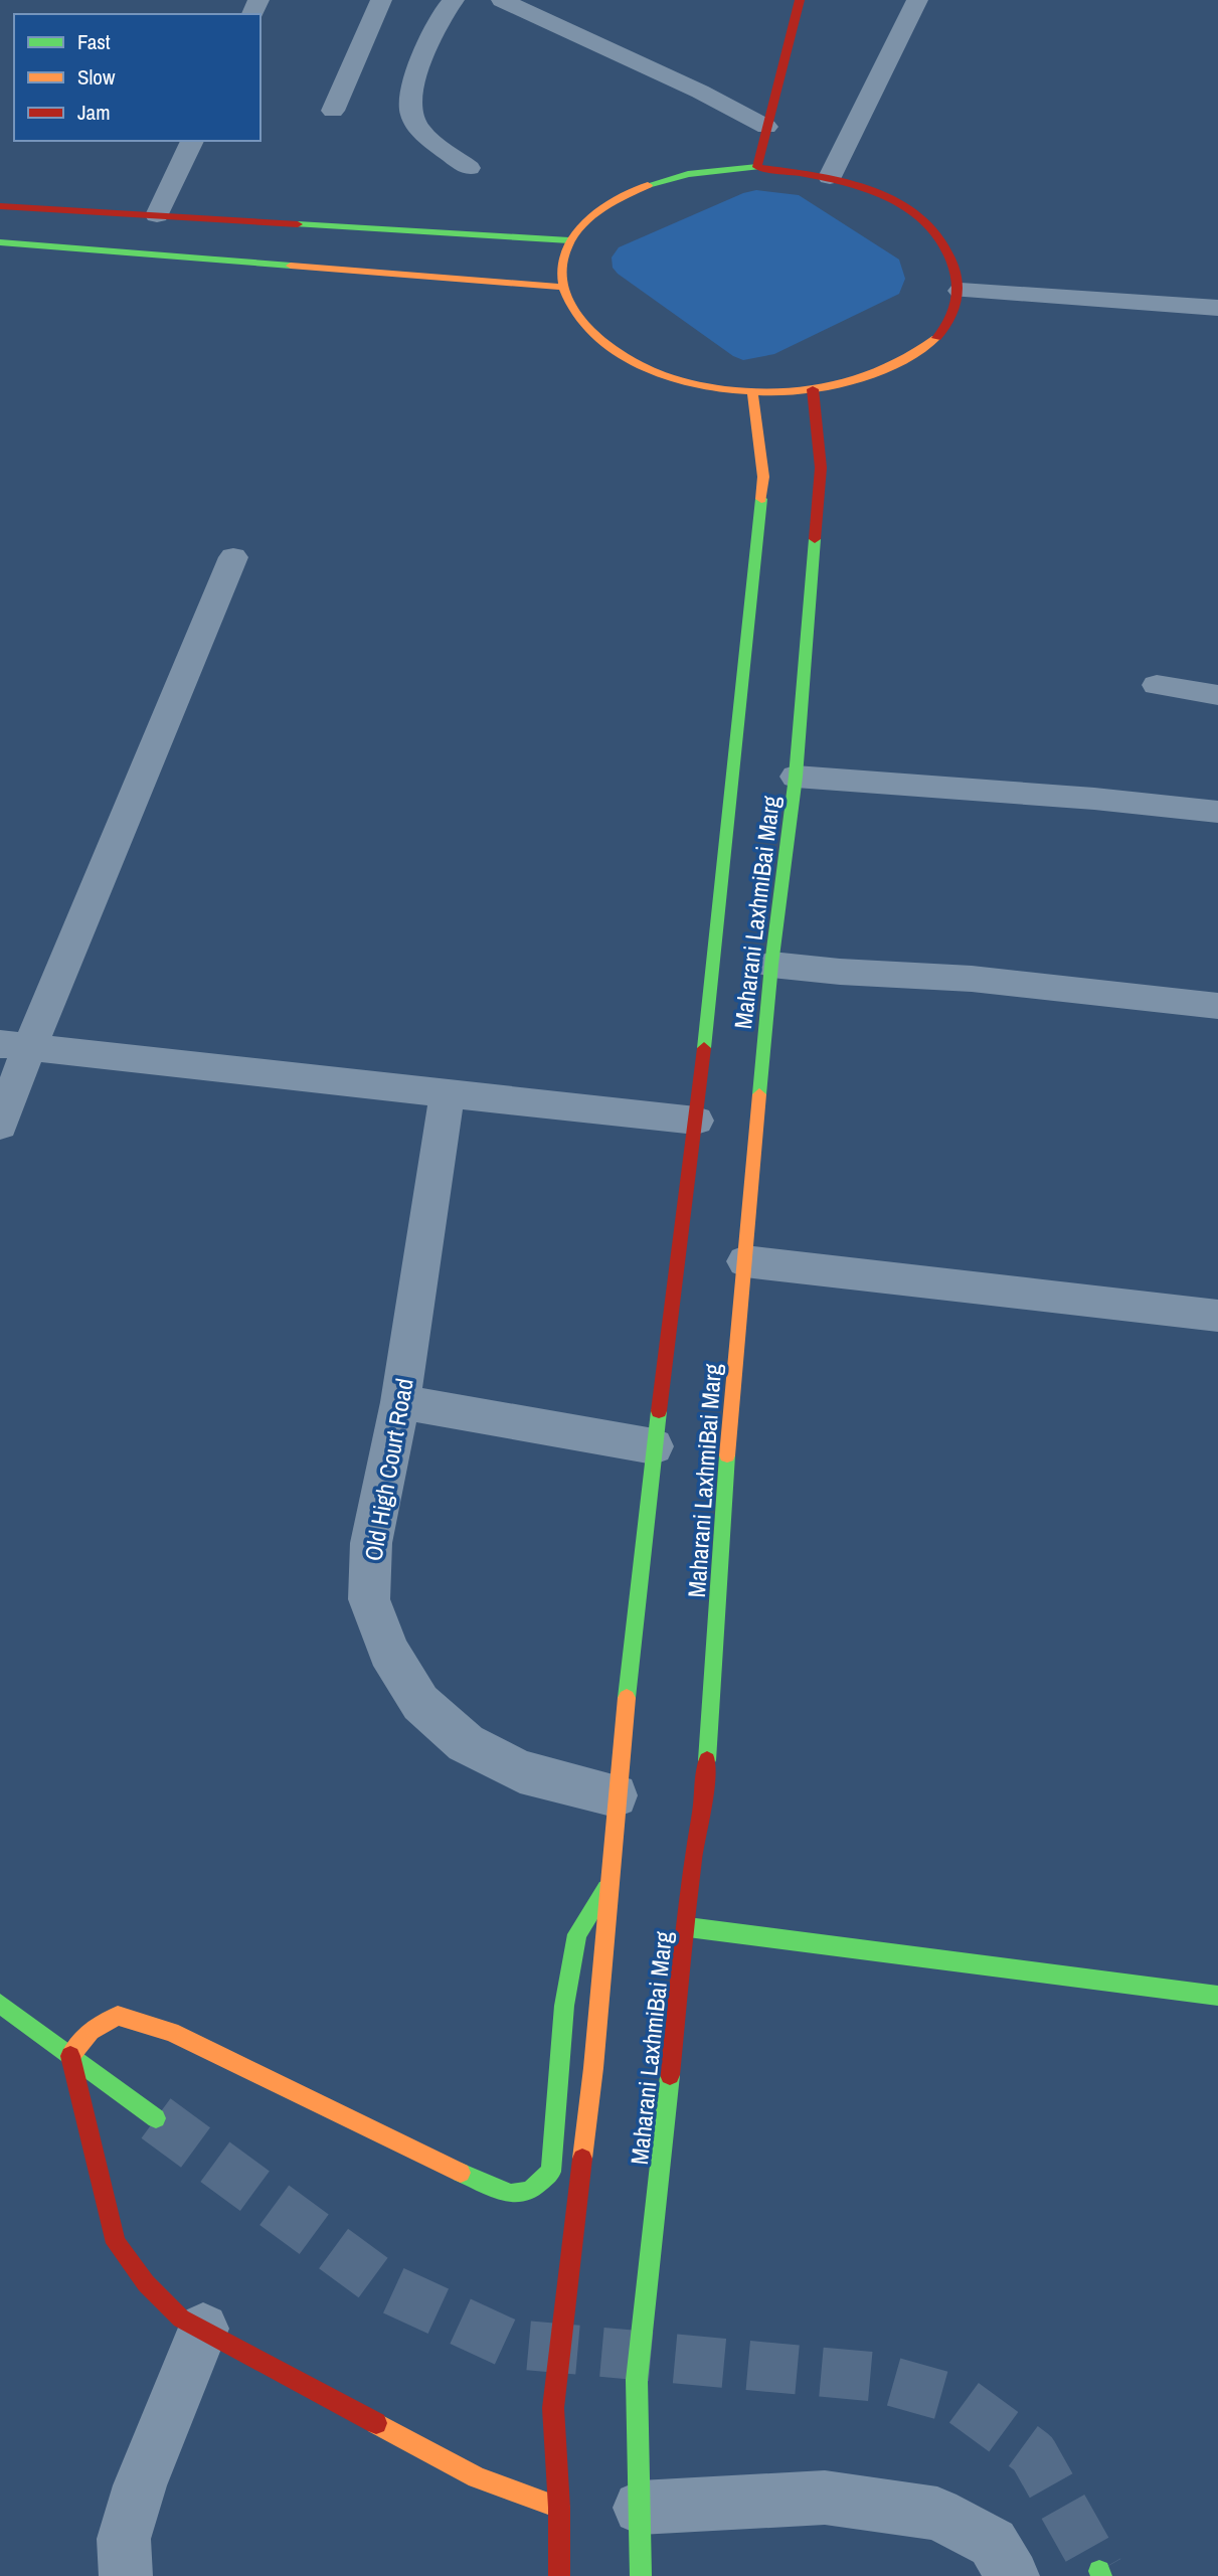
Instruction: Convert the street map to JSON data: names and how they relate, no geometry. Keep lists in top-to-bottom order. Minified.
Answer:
{"streets":{"main road":["Maharani LaxhmiBai Marg"],"street":["Old High Court Road"]},"legend":["Fast","Slow","Jam"]}
